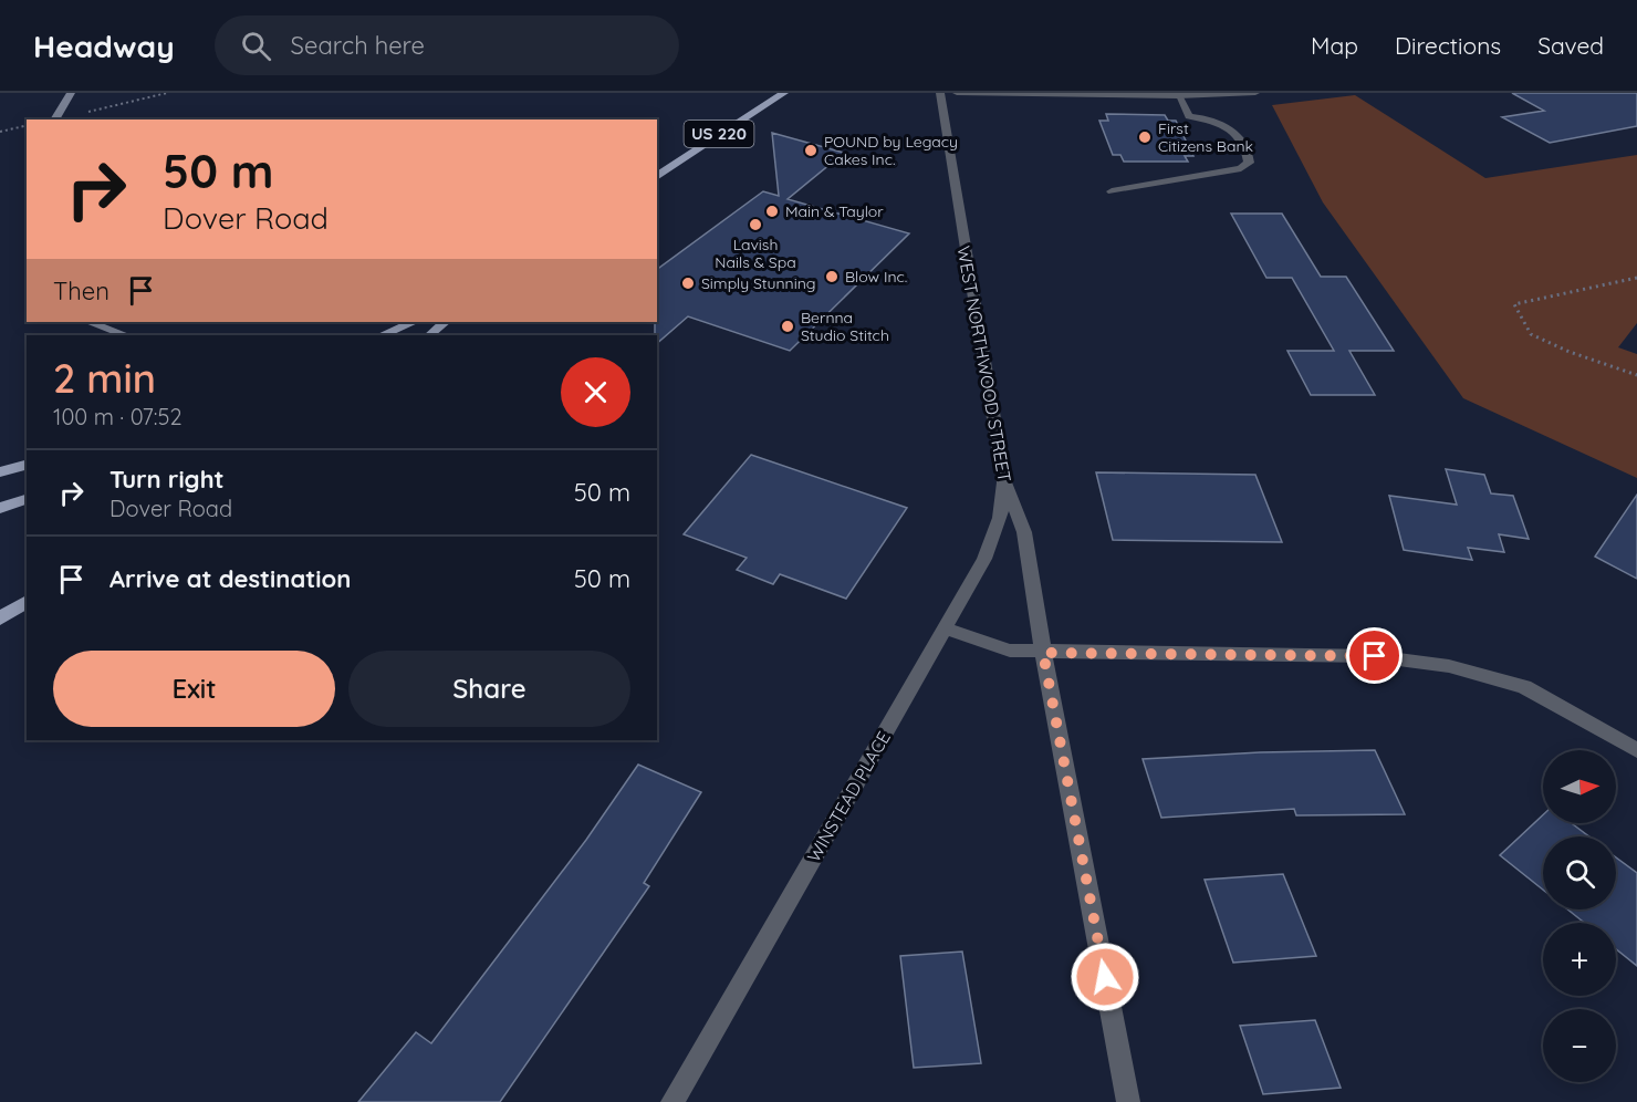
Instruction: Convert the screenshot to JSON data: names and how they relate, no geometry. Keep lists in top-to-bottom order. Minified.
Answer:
{"streets":{"main road":["US 220"],"street":["WEST NORTHWOOD STREET","WINSTEAD PLACE"]},"crossings":[["WEST NORTHWOOD STREET","WINSTEAD PLACE"]],"places":["First Citizens Bank","POUND by Legacy Cakes Inc.","Main & Taylor","Lavish Nails & Spa","Blow Inc.","Simply Stunning","Bernna Studio Stitch"],"north":"right","page":{"header":"Headway","search":"Search here","nav":["Map","Directions","Saved"],"turn":["50 m","Dover Road"],"then":"Then","heading":["2 min","100 m · 07:52"],"list":[{"name":"Turn right","note":"Dover Road","value":"50 m"},{"name":"Arrive at destination","value":"50 m"}],"buttons":["Exit","Share"],"map_buttons":["+","−"]}}
